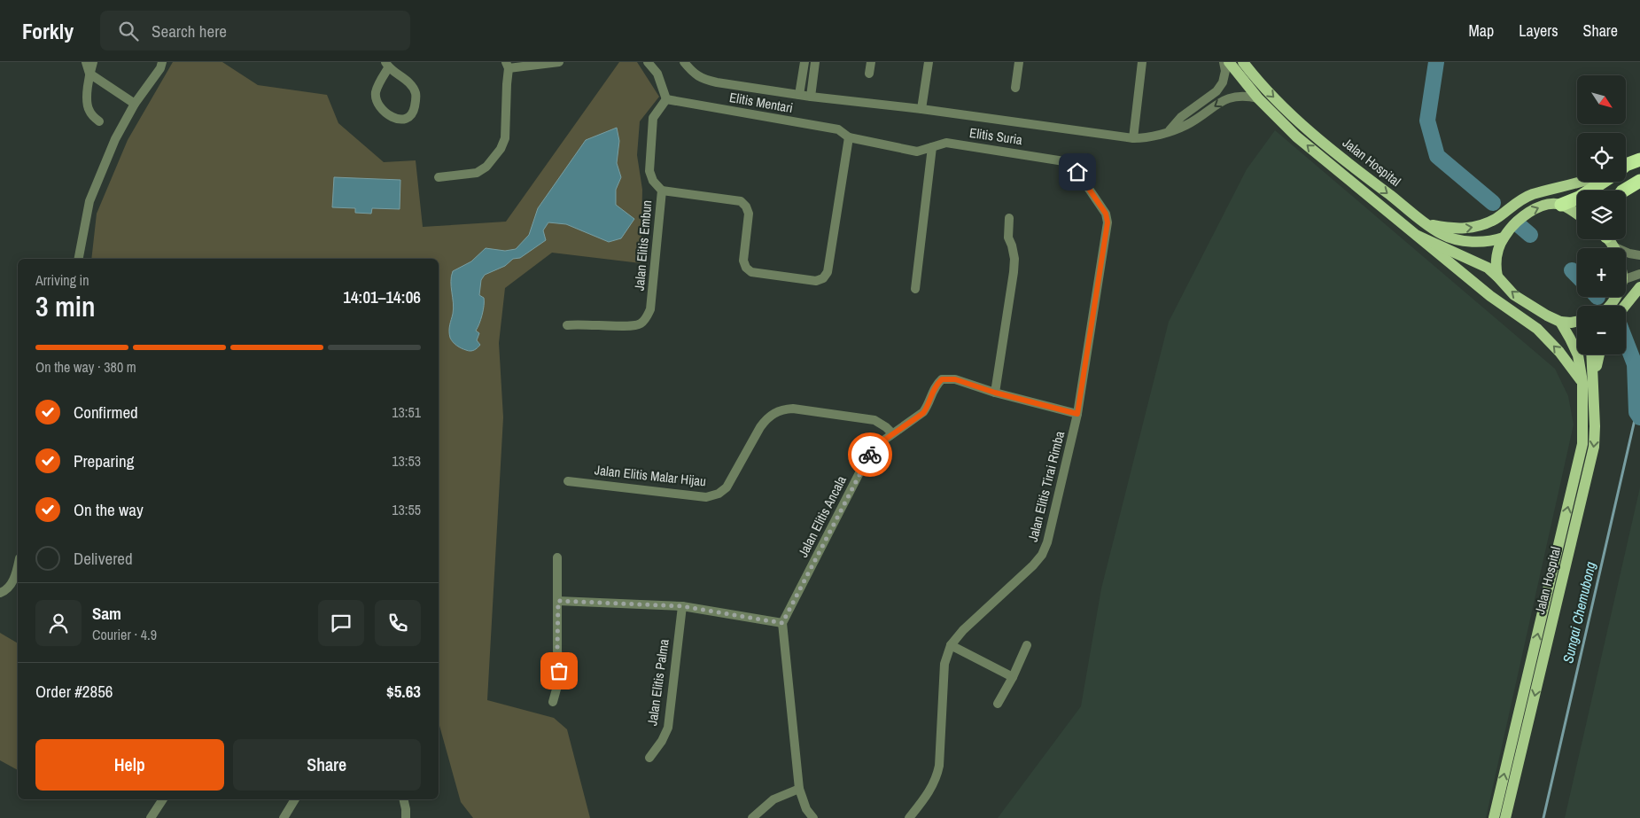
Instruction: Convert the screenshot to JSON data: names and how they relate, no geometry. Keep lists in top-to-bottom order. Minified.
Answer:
{"streets":{"main road":["Jalan Hospital"],"street":["Elitis Mentari","Elitis Suria","Jalan Elitis Embun","Jalan Elitis Malar Hijau","Jalan Elitis Tirai Rimba","Jalan Elitis Ancala","Jalan Elitis Palma"]},"crossings":[["Elitis Mentari","Elitis Suria"],["Elitis Mentari","Jalan Elitis Embun"],["Elitis Suria","Jalan Elitis Tirai Rimba"],["Jalan Elitis Malar Hijau","Jalan Elitis Ancala"],["Jalan Elitis Tirai Rimba","Jalan Elitis Ancala"]],"water":["Sungai Chemubong"],"north":"bottom right","page":{"header":"Forkly","search":"Search here","nav":["Map","Layers","Share"],"map_buttons":["+","−"],"heading":["3 min","Arriving in","14:01–14:06"],"panel":["Sam","Courier · 4.9","Order #2856","$5.63"],"bar":"On the way · 380 m","list":[["Confirmed","13:51"],["Preparing","13:53"],["On the way","13:55"],"Delivered"],"buttons":["Help","Share"]}}
